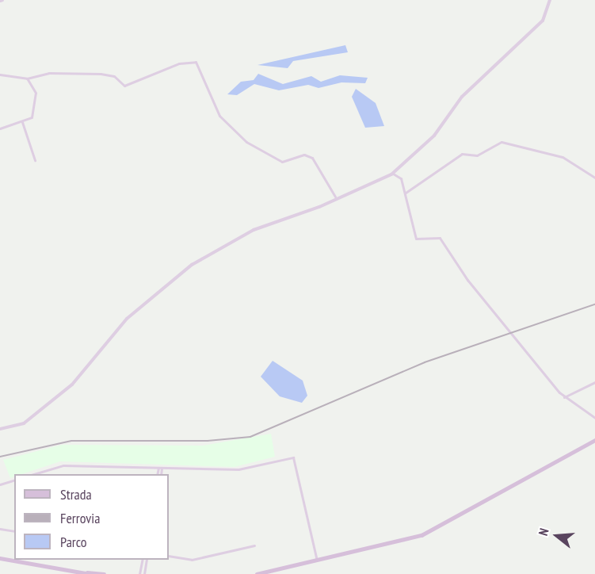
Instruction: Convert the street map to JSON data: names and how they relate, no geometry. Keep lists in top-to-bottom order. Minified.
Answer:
{"legend":["Strada","Ferrovia","Parco"],"north":"left"}
